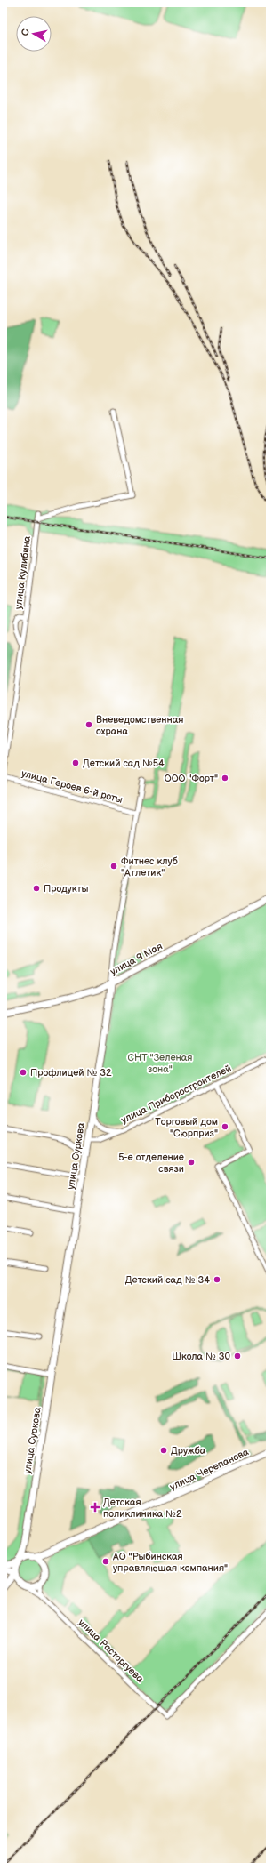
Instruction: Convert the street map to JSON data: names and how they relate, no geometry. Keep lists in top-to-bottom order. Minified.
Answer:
{"streets":{"main road":["улица 9 Мая","улица Суркова","улица Черепанова"],"street":["улица Кулибина","улица Героев 6-й роты","улица Приборостроителей","улица Расторгуева"]},"crossings":[["улица Кулибина","улица Героев 6-й роты"],["улица Героев 6-й роты","улица Суркова"],["улица 9 Мая","улица Суркова"],["улица Приборостроителей","улица Суркова"],["улица Суркова","улица Черепанова"],["улица Суркова","улица Расторгуева"],["улица Черепанова","улица Расторгуева"]],"parks":["СНТ \"Зеленая зона\""],"places":{"other":["Вневедомственная охрана","Детский сад №54","ООО \"Форт\"","Фитнес клуб \"Атлетик\"","Продукты","Профлицей № 32","Торговый дом \"Сюрприз\"","5-е отделение связи","Детский сад № 34","Школа № 30","Дружба","АО \"Рыбинская управляющая компания\""],"health":["Детская поликлиника №2"]},"north":"left"}
